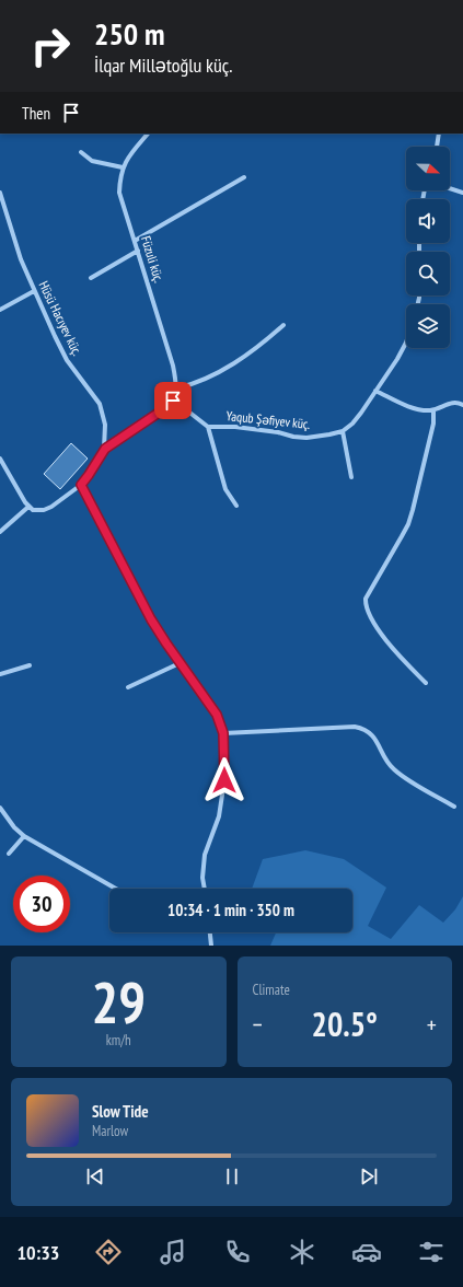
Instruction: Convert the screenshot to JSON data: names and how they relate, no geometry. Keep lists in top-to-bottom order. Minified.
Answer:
{"streets":{"street":["Füzuli küç.","Hüsü Hacıyev küç.","Yaqub Şəfiyev küç."]},"crossings":[["Füzuli küç.","Yaqub Şəfiyev küç."]],"north":"right","page":{"turn":["250 m","İlqar Millətoğlu küç."],"then":"Then","limit":"30","trip":"10:34 · 1 min · 350 m","tile":[["29","km/h"],"Climate"],"heat":["−","20.5°","+"],"song":["Slow Tide","Marlow"],"tabs":"10:33"}}
